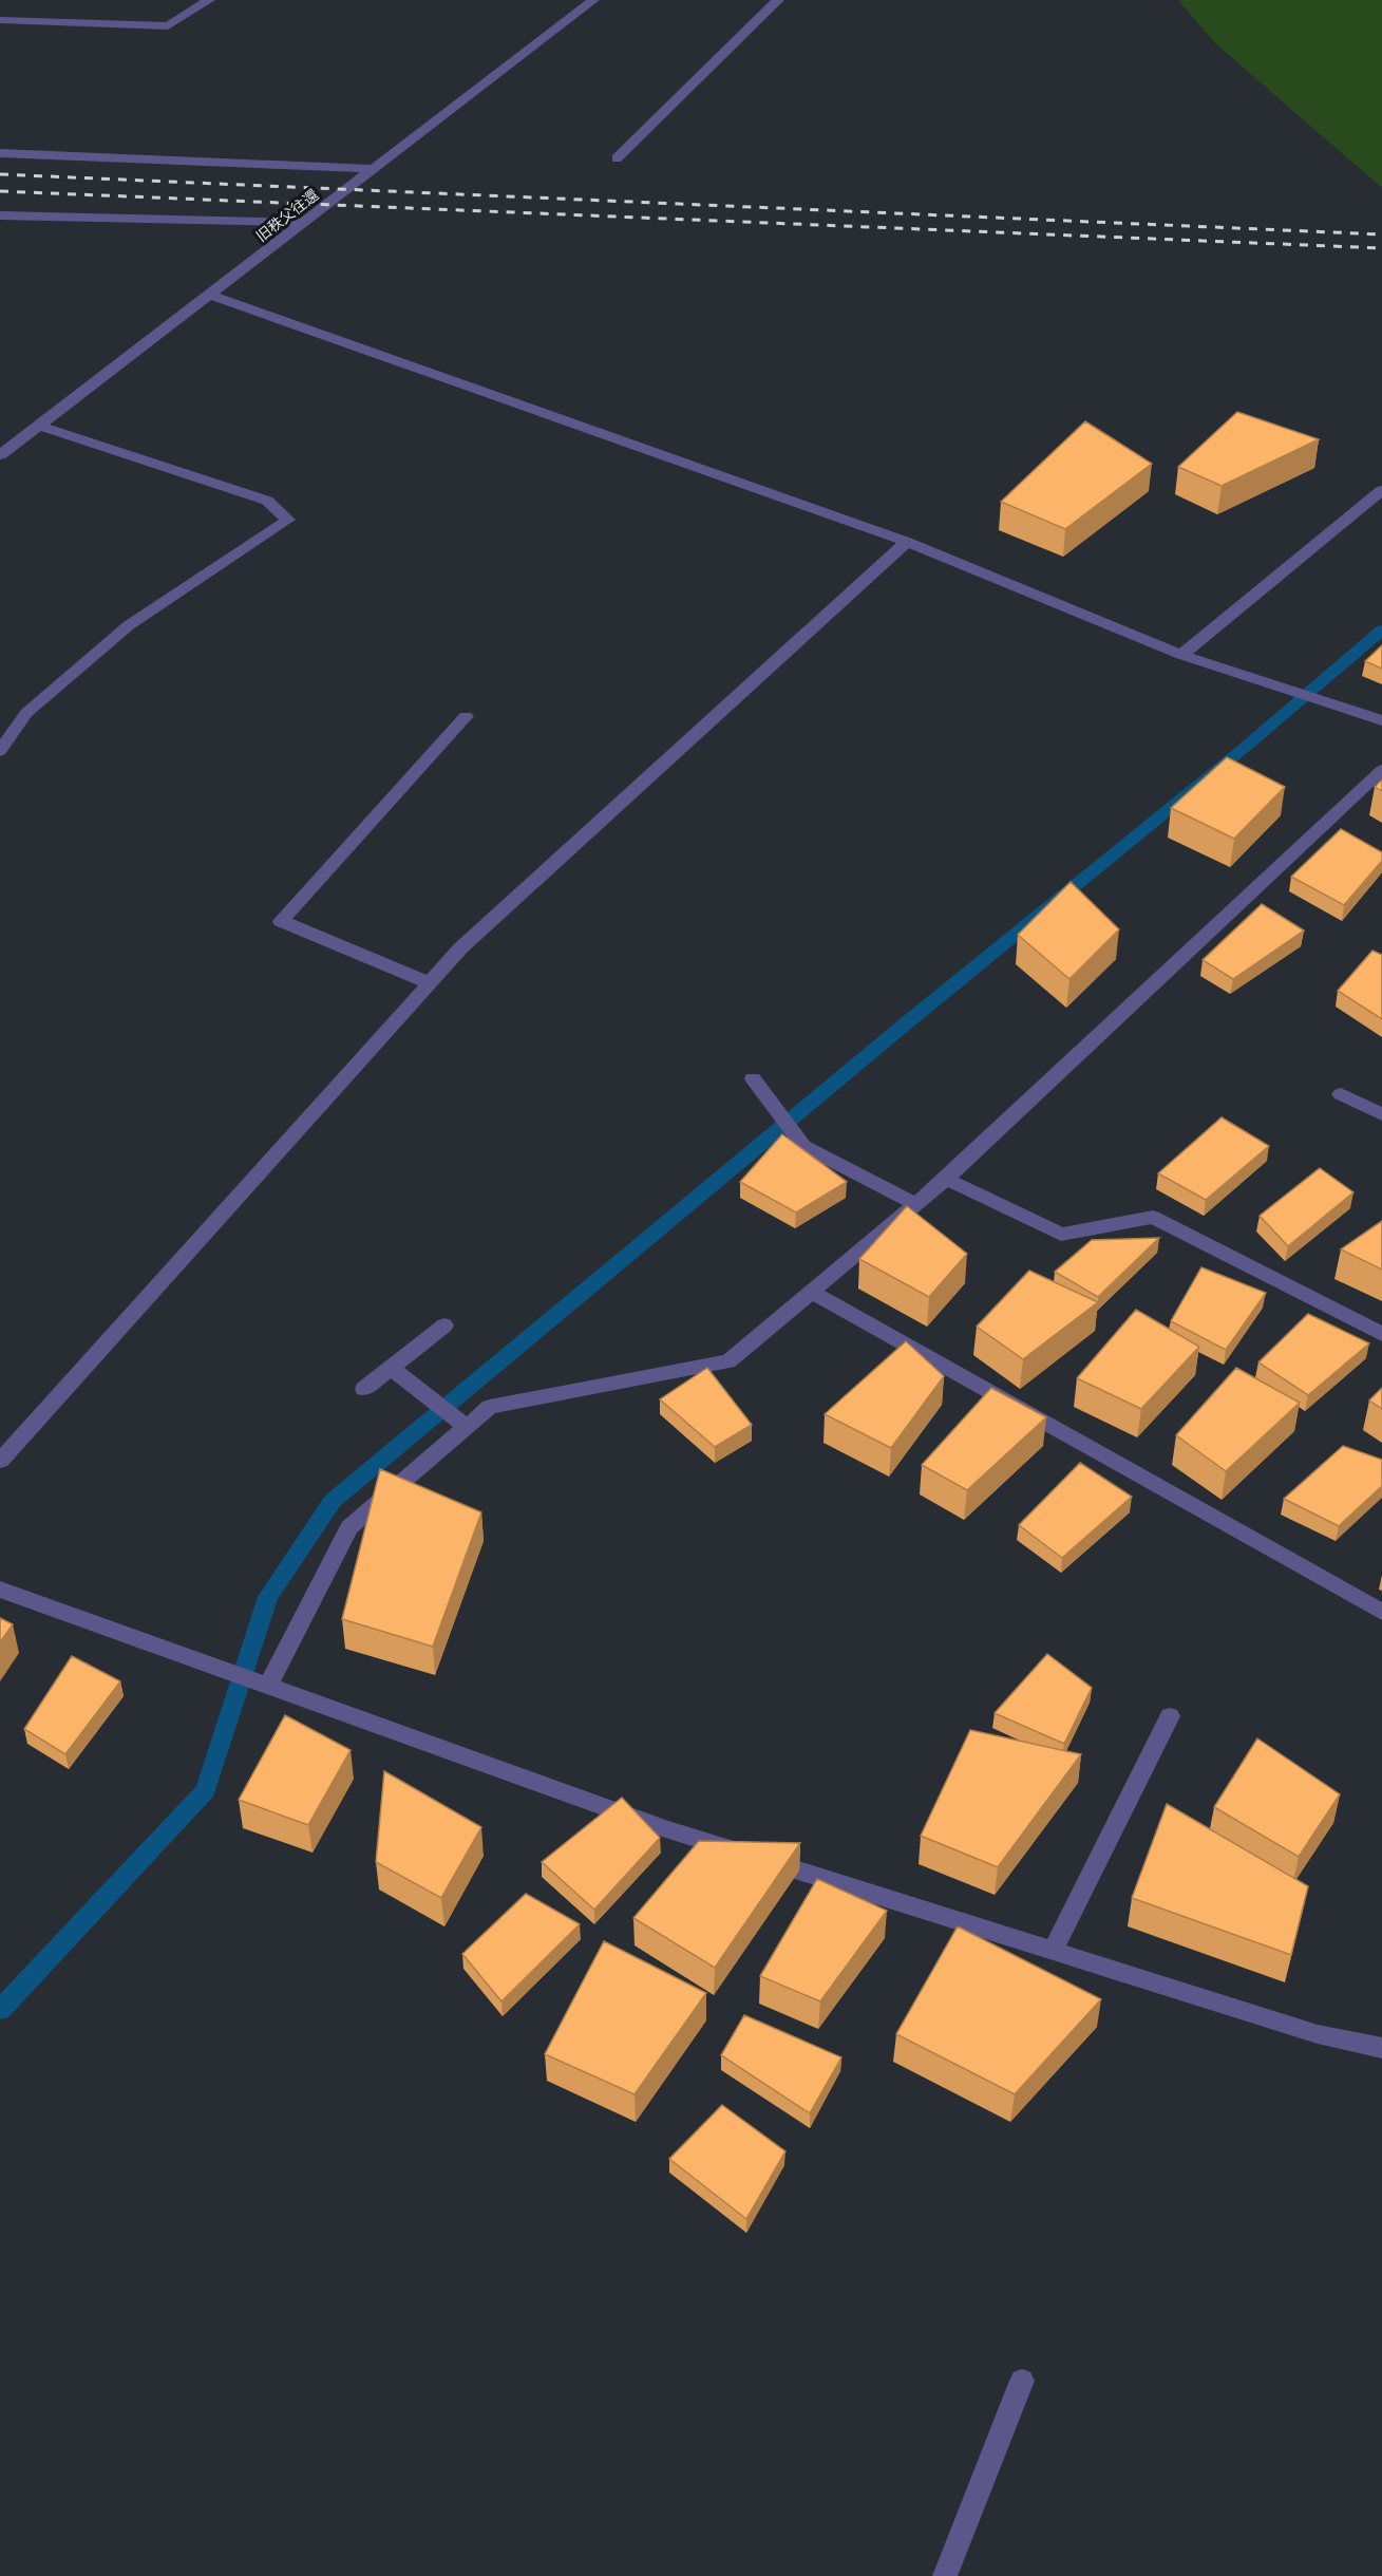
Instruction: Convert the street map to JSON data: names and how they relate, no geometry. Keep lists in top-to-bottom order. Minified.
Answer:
{"streets":{"street":["旧秩父往還"]}}
